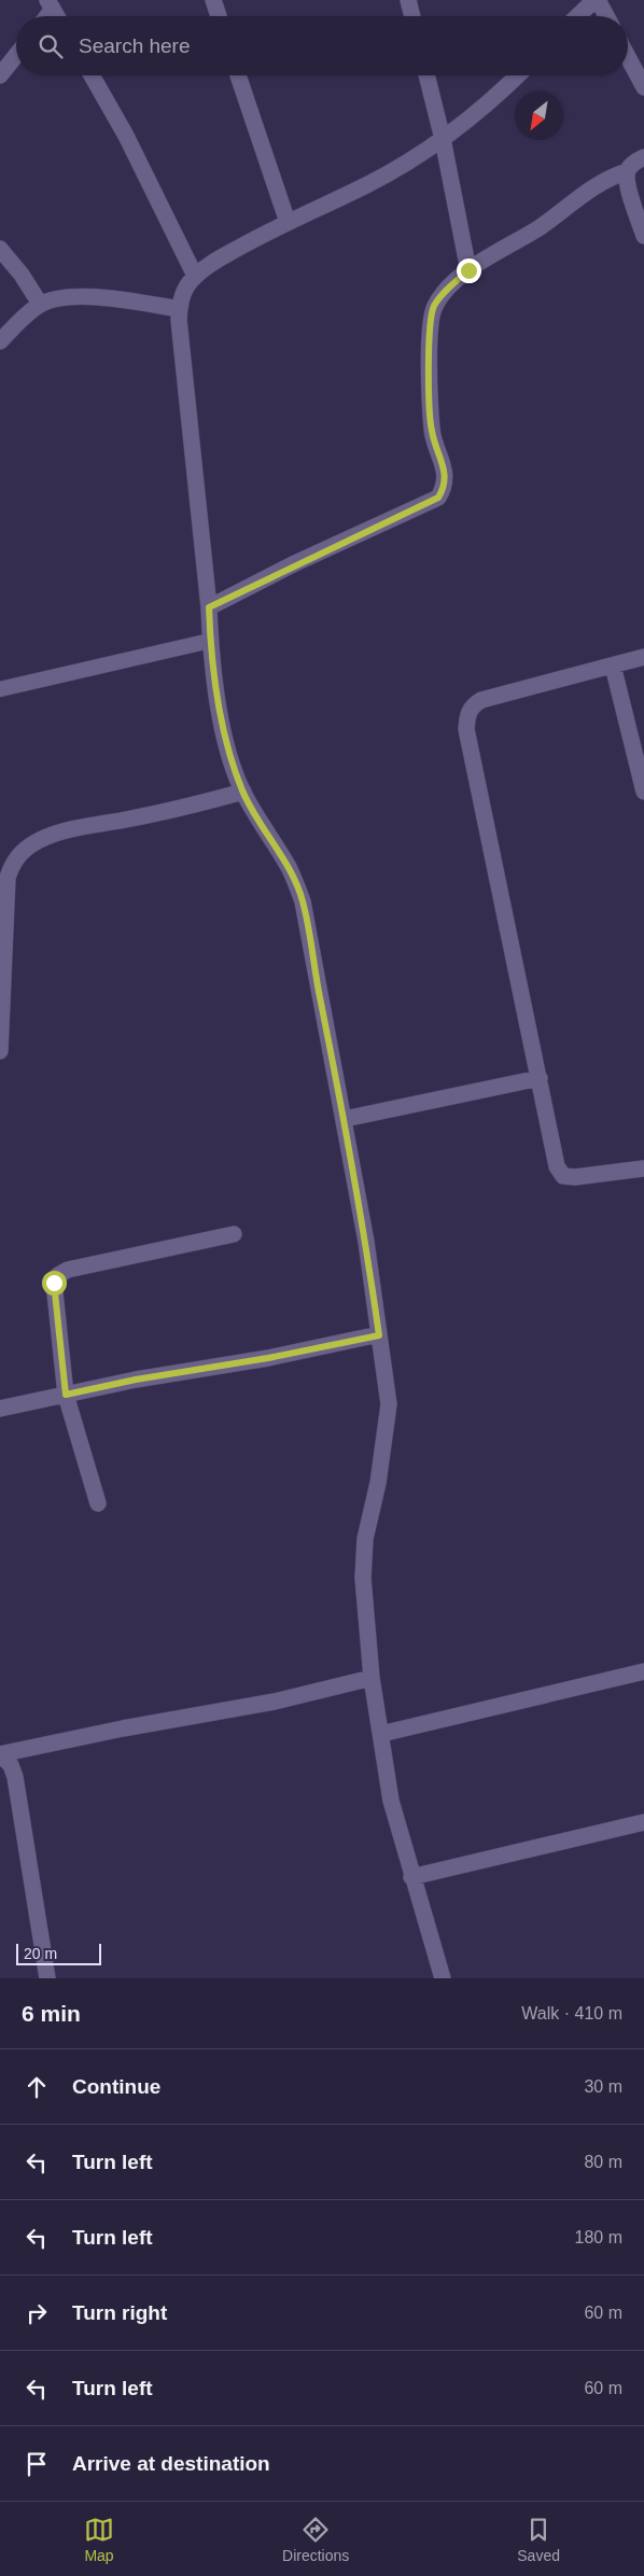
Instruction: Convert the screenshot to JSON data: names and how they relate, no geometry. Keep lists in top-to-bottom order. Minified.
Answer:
{"scale_bar":"20 m","north":"bottom left","page":{"search":"Search here","scale":"20 m","heading":["6 min","Walk · 410 m"],"list":[["Continue","30 m"],["Turn left","80 m"],["Turn left","180 m"],["Turn right","60 m"],["Turn left","60 m"],"Arrive at destination"],"nav":["Map","Directions","Saved"]}}
